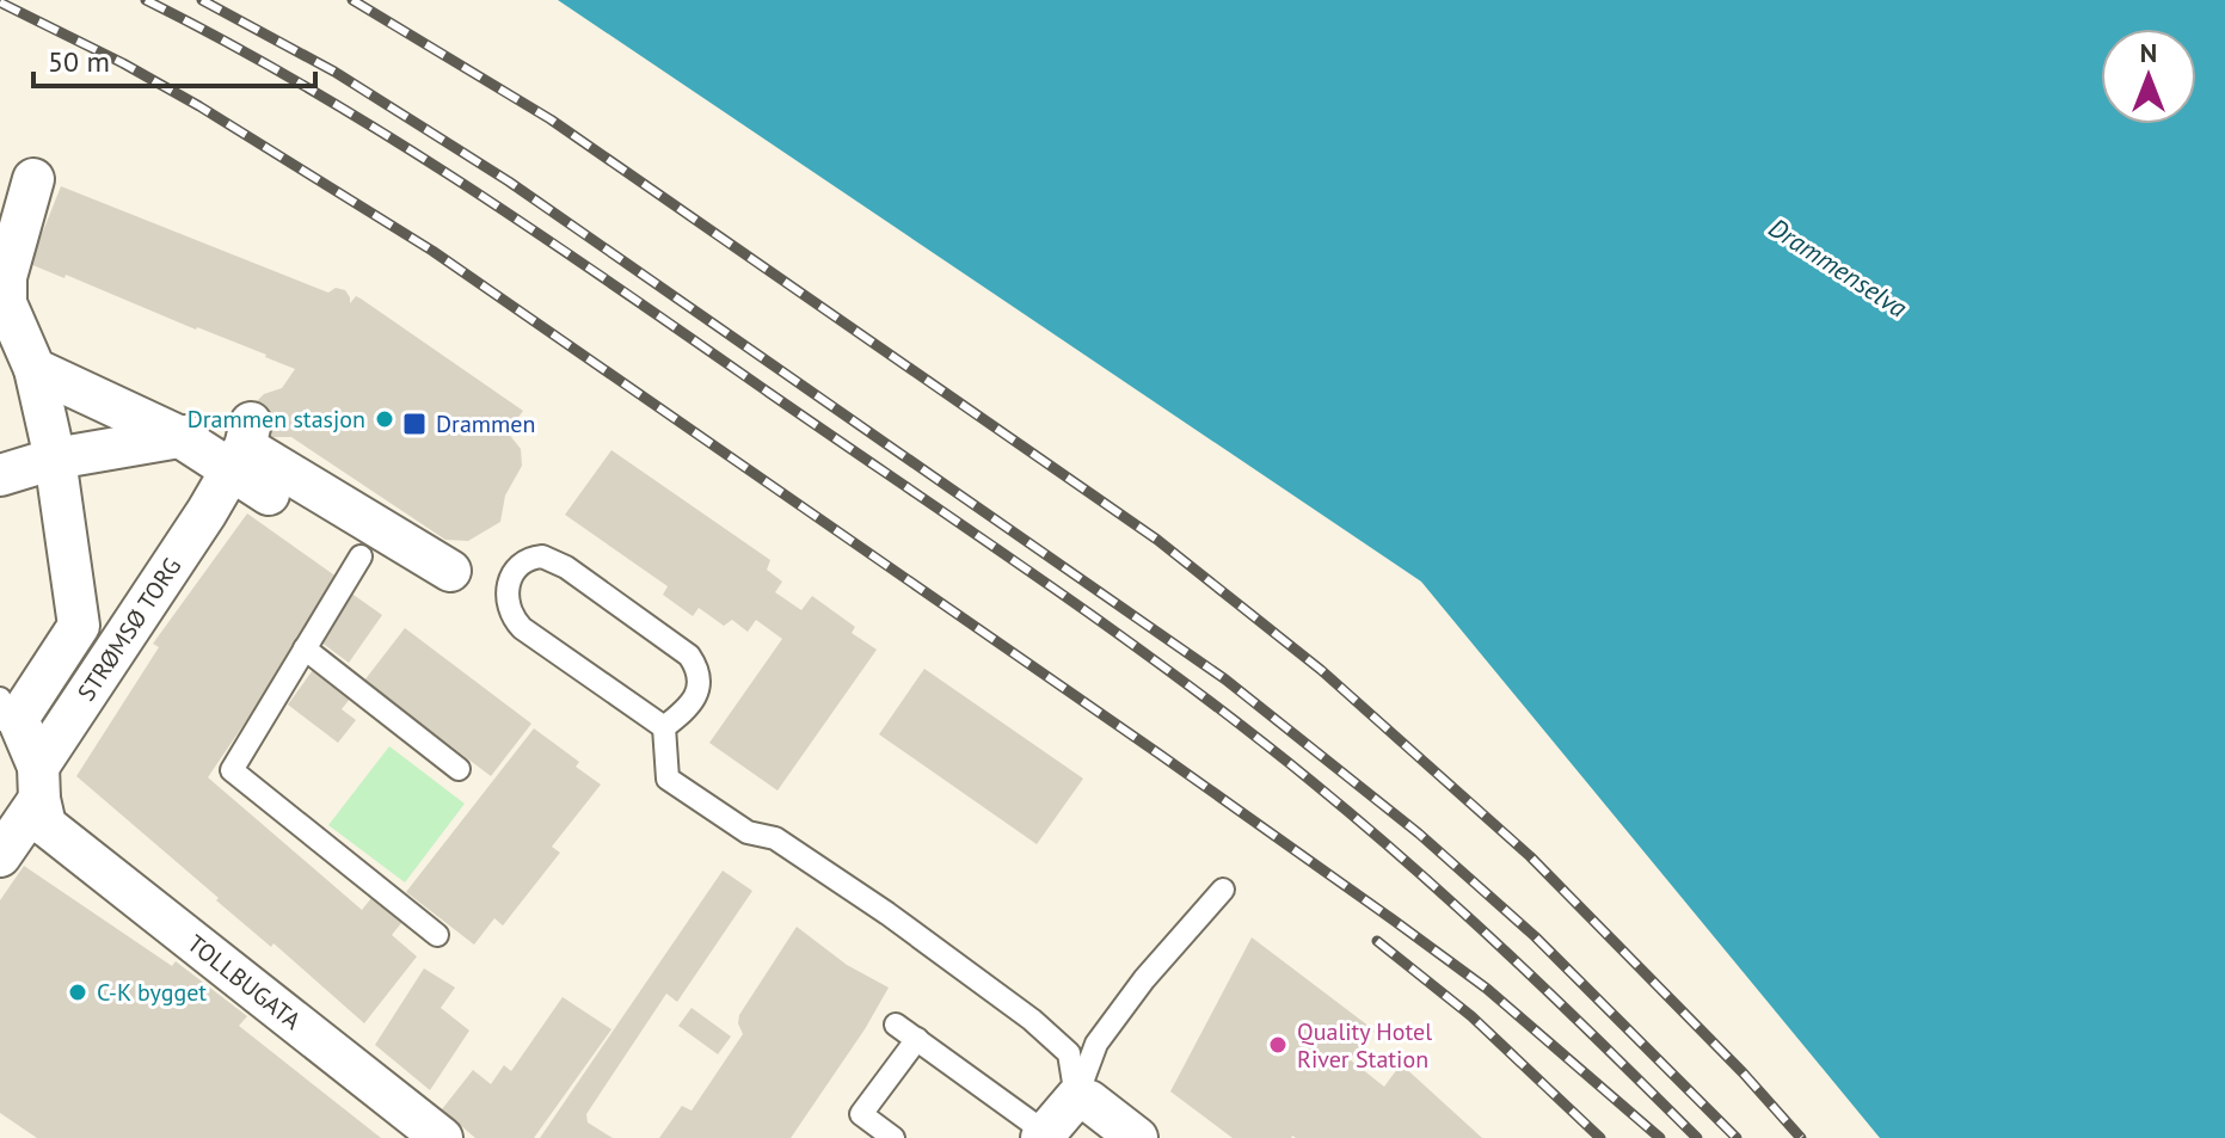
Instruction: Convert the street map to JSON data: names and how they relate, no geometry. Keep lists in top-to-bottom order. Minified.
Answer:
{"streets":{"street":["STRØMSØ TORG","TOLLBUGATA"]},"crossings":[["STRØMSØ TORG","TOLLBUGATA"]],"water":["Drammenselva"],"places":{"other":["Drammen stasjon","C-K bygget","Quality Hotel River Station"],"transit":["Drammen"]},"scale_bar":"50 m","north":"top"}
